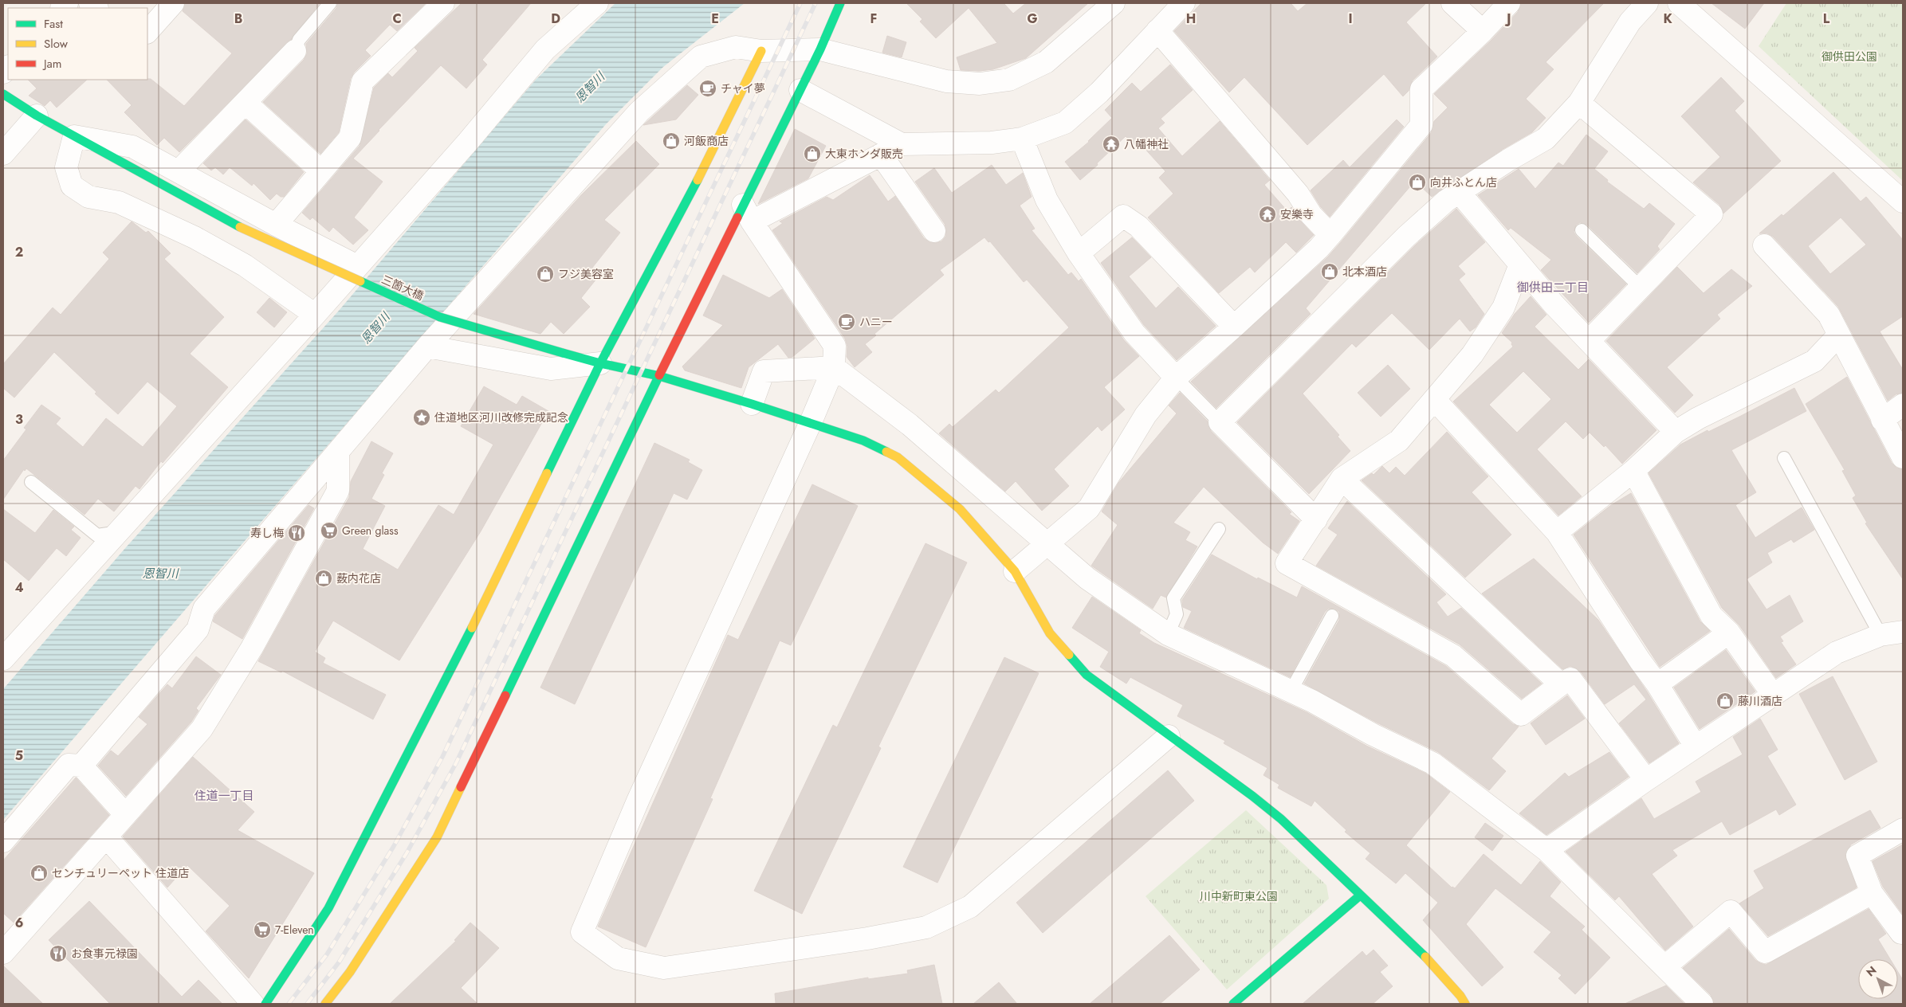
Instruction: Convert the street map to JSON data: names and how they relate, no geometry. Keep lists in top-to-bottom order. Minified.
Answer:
{"streets":{"street":["三箇大橋"]},"districts":["御供田二丁目","住道一丁目"],"water":["恩智川"],"parks":["御供田公園","川中新町東公園"],"places":{"cafe":["チャイ夢","ハニー"],"shop":["河飯商店","大東ホンダ販売","向井ふとん店","北本酒店","フジ美容室","薮内花店","藤川酒店","センチュリーペット 住道店"],"temple":["八幡神社","安樂寺"],"place":["住道地区河川改修完成記念"],"supermarket":["Green glass","7-Eleven"],"restaurant":["寿し梅","お食事元禄園"]},"legend":["Fast","Slow","Jam"],"north":"top left","grid":{"columns":["B","C","D","E","F","G","H","I","J","K","L"],"rows":["2","3","4","5","6"]}}
